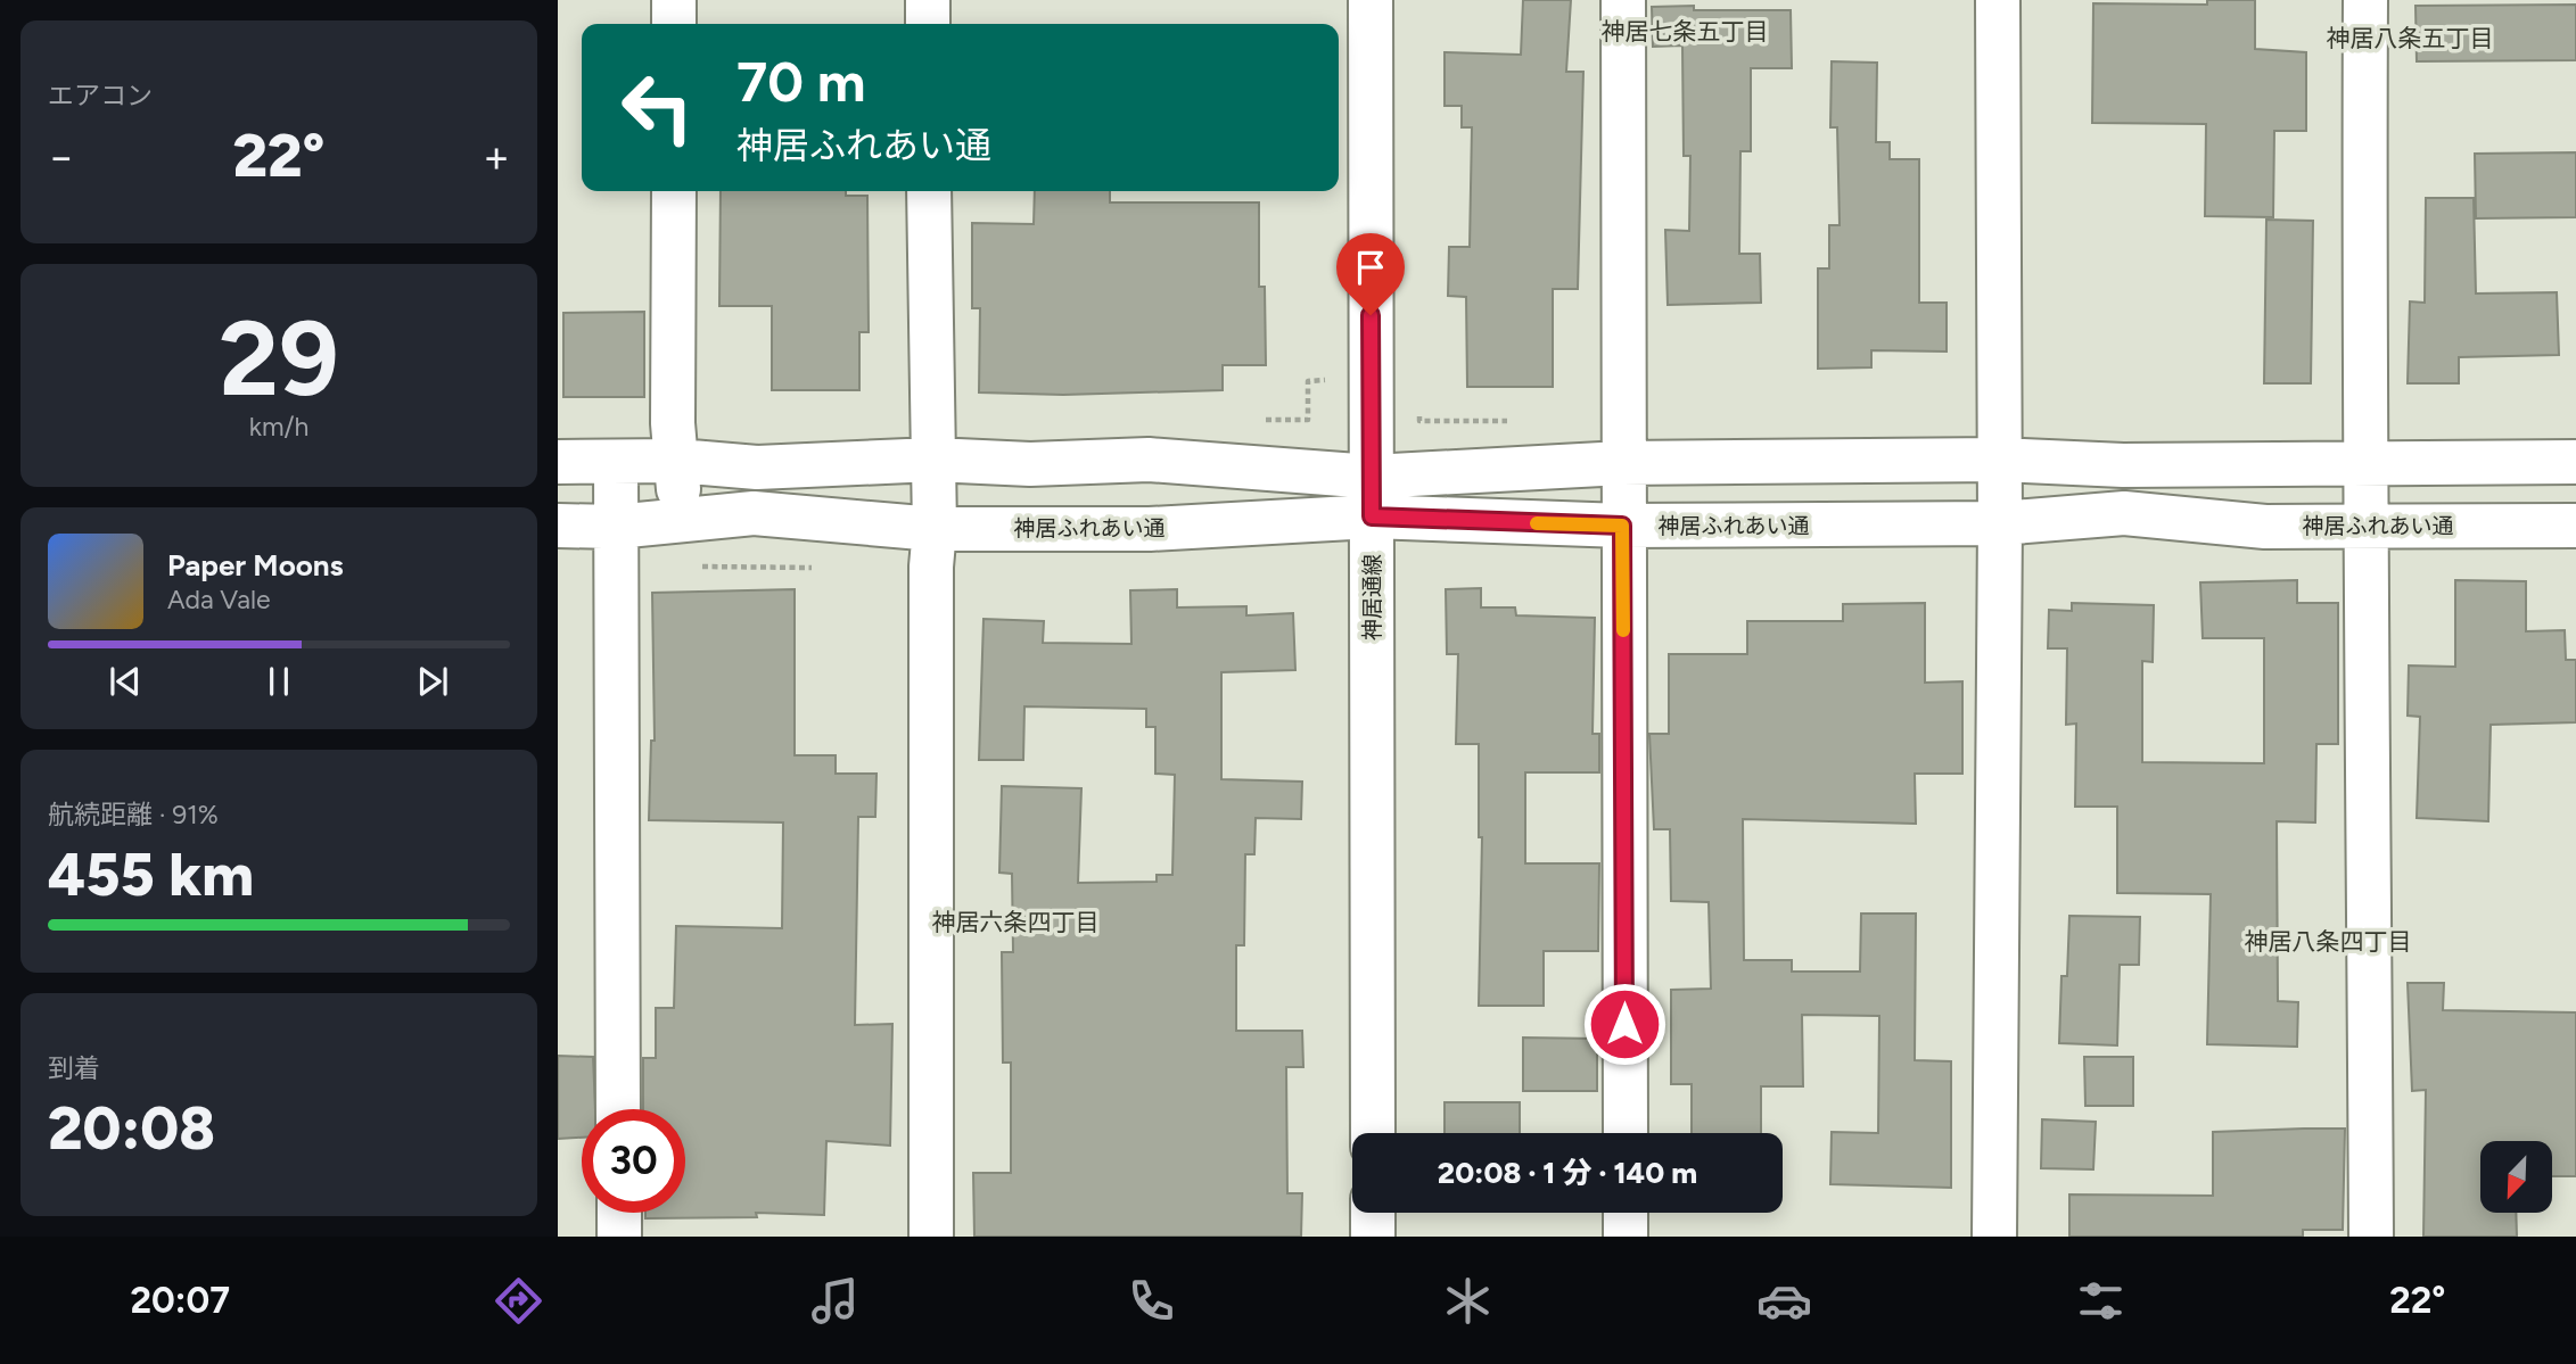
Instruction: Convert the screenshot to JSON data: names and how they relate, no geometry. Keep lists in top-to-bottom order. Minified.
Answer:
{"streets":{"street":["神居ふれあい通","神居通線"]},"crossings":[["神居ふれあい通","神居通線"]],"districts":["神居七条五丁目","神居八条五丁目","神居六条四丁目","神居八条四丁目"],"north":"bottom left","page":{"tile":["エアコン",["29","km/h"],["航続距離 · 91%","455 km"],["到着","20:08"]],"turn":["70 m","神居ふれあい通"],"heat":["−","22°","+"],"song":["Paper Moons","Ada Vale"],"limit":"30","trip":"20:08 · 1 分 · 140 m","tabs":["20:07","22°"]}}
